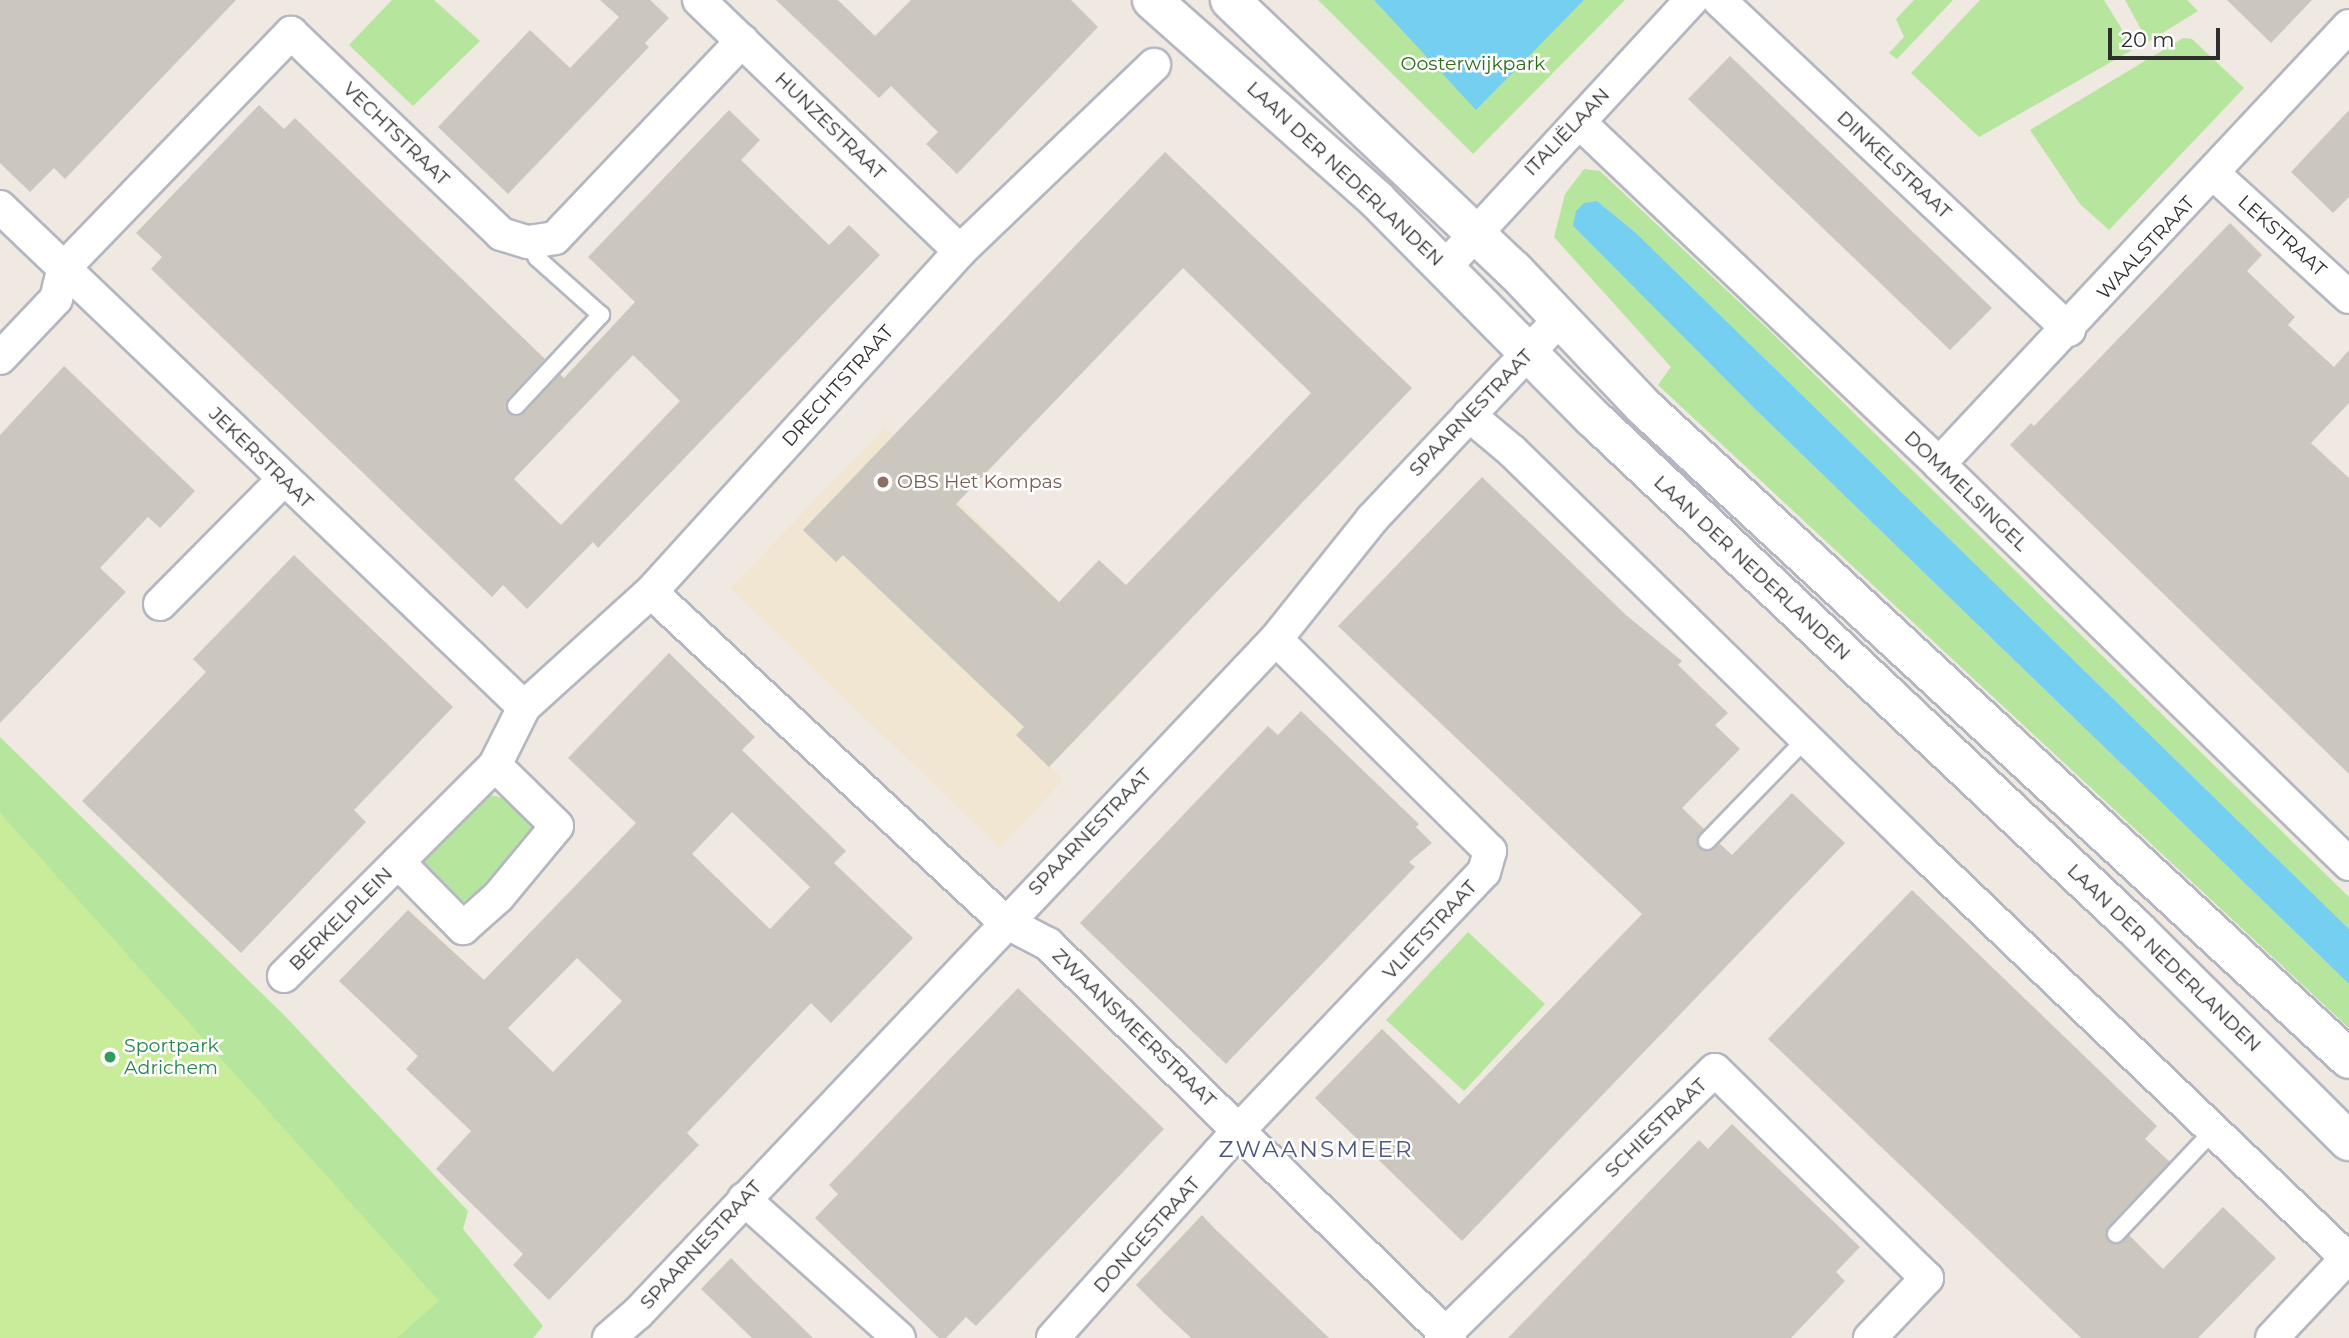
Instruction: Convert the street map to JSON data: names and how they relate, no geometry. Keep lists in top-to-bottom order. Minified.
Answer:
{"streets":{"main road":["LAAN DER NEDERLANDEN"],"street":["HUNZESTRAAT","ITALIËLAAN","VECHTSTRAAT","DINKELSTRAAT","LEKSTRAAT","WAALSTRAAT","DRECHTSTRAAT","SPAARNESTRAAT","JEKERSTRAAT","DOMMELSINGEL","BERKELPLEIN","VLIETSTRAAT","ZWAANSMEERSTRAAT","SCHIESTRAAT","DONGESTRAAT"]},"crossings":[["HUNZESTRAAT","DRECHTSTRAAT"],["ITALIËLAAN","LAAN DER NEDERLANDEN"],["ITALIËLAAN","DOMMELSINGEL"],["VECHTSTRAAT","JEKERSTRAAT"],["DINKELSTRAAT","WAALSTRAAT"],["LAAN DER NEDERLANDEN","SPAARNESTRAAT"],["LEKSTRAAT","WAALSTRAAT"],["WAALSTRAAT","DOMMELSINGEL"],["DRECHTSTRAAT","JEKERSTRAAT"],["DRECHTSTRAAT","BERKELPLEIN"],["DRECHTSTRAAT","ZWAANSMEERSTRAAT"],["SPAARNESTRAAT","VLIETSTRAAT"],["SPAARNESTRAAT","ZWAANSMEERSTRAAT"],["JEKERSTRAAT","BERKELPLEIN"],["VLIETSTRAAT","ZWAANSMEERSTRAAT"],["VLIETSTRAAT","DONGESTRAAT"],["ZWAANSMEERSTRAAT","SCHIESTRAAT"],["ZWAANSMEERSTRAAT","DONGESTRAAT"]],"districts":["ZWAANSMEER"],"parks":["Oosterwijkpark"],"places":["OBS Het Kompas","Sportpark Adrichem"],"scale_bar":"20 m"}
